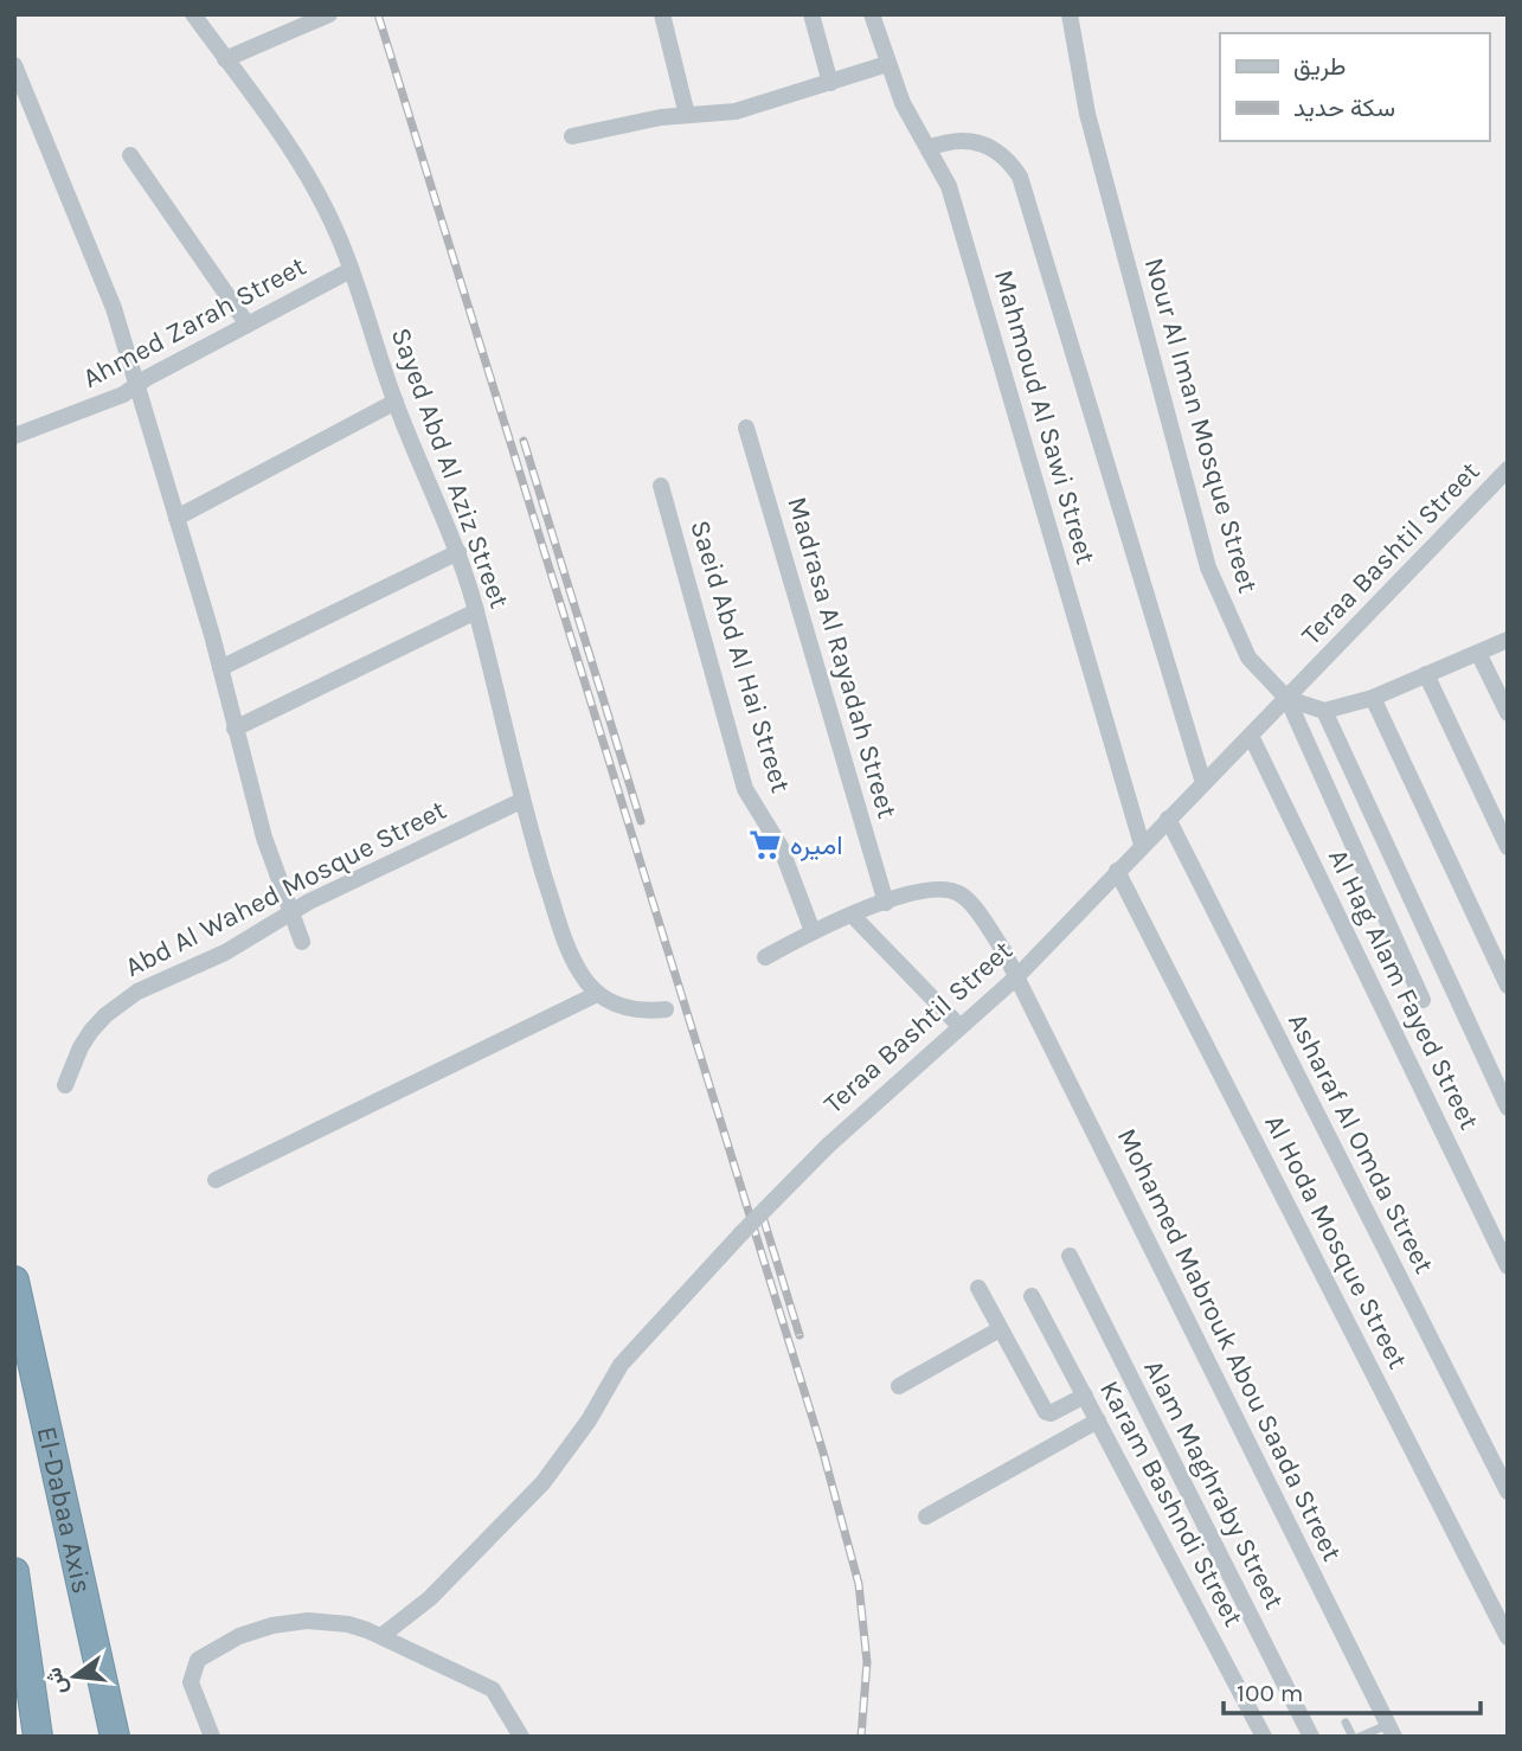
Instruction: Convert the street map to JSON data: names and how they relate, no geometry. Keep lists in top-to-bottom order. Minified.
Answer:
{"streets":{"highway":["El-Dabaa Axis"],"street":["Ahmed Zarah Street","Mahmoud Al Sawi Street","Nour Al Iman Mosque Street","Sayed Abd Al Aziz Street","Teraa Bashtil Street","Saeid Abd Al Hai Street","Madrasa Al Rayadah Street","Abd Al Wahed Mosque Street","Al Hag Alam Fayed Street","Asharaf Al Omda Street","Al Hoda Mosque Street","Mohamed Mabrouk Abou Saada Street","Alam Maghraby Street","Karam Bashndi Street"]},"crossings":[["Ahmed Zarah Street","Sayed Abd Al Aziz Street"],["Mahmoud Al Sawi Street","Teraa Bashtil Street"],["Nour Al Iman Mosque Street","Teraa Bashtil Street"],["Sayed Abd Al Aziz Street","Abd Al Wahed Mosque Street"],["Teraa Bashtil Street","Al Hag Alam Fayed Street"],["Teraa Bashtil Street","Asharaf Al Omda Street"],["Teraa Bashtil Street","Al Hoda Mosque Street"],["Teraa Bashtil Street","Mohamed Mabrouk Abou Saada Street"]],"places":{"supermarket":["اميره"]},"legend":["طريق","سكة حديد"],"scale_bar":"100 m","north":"left"}
